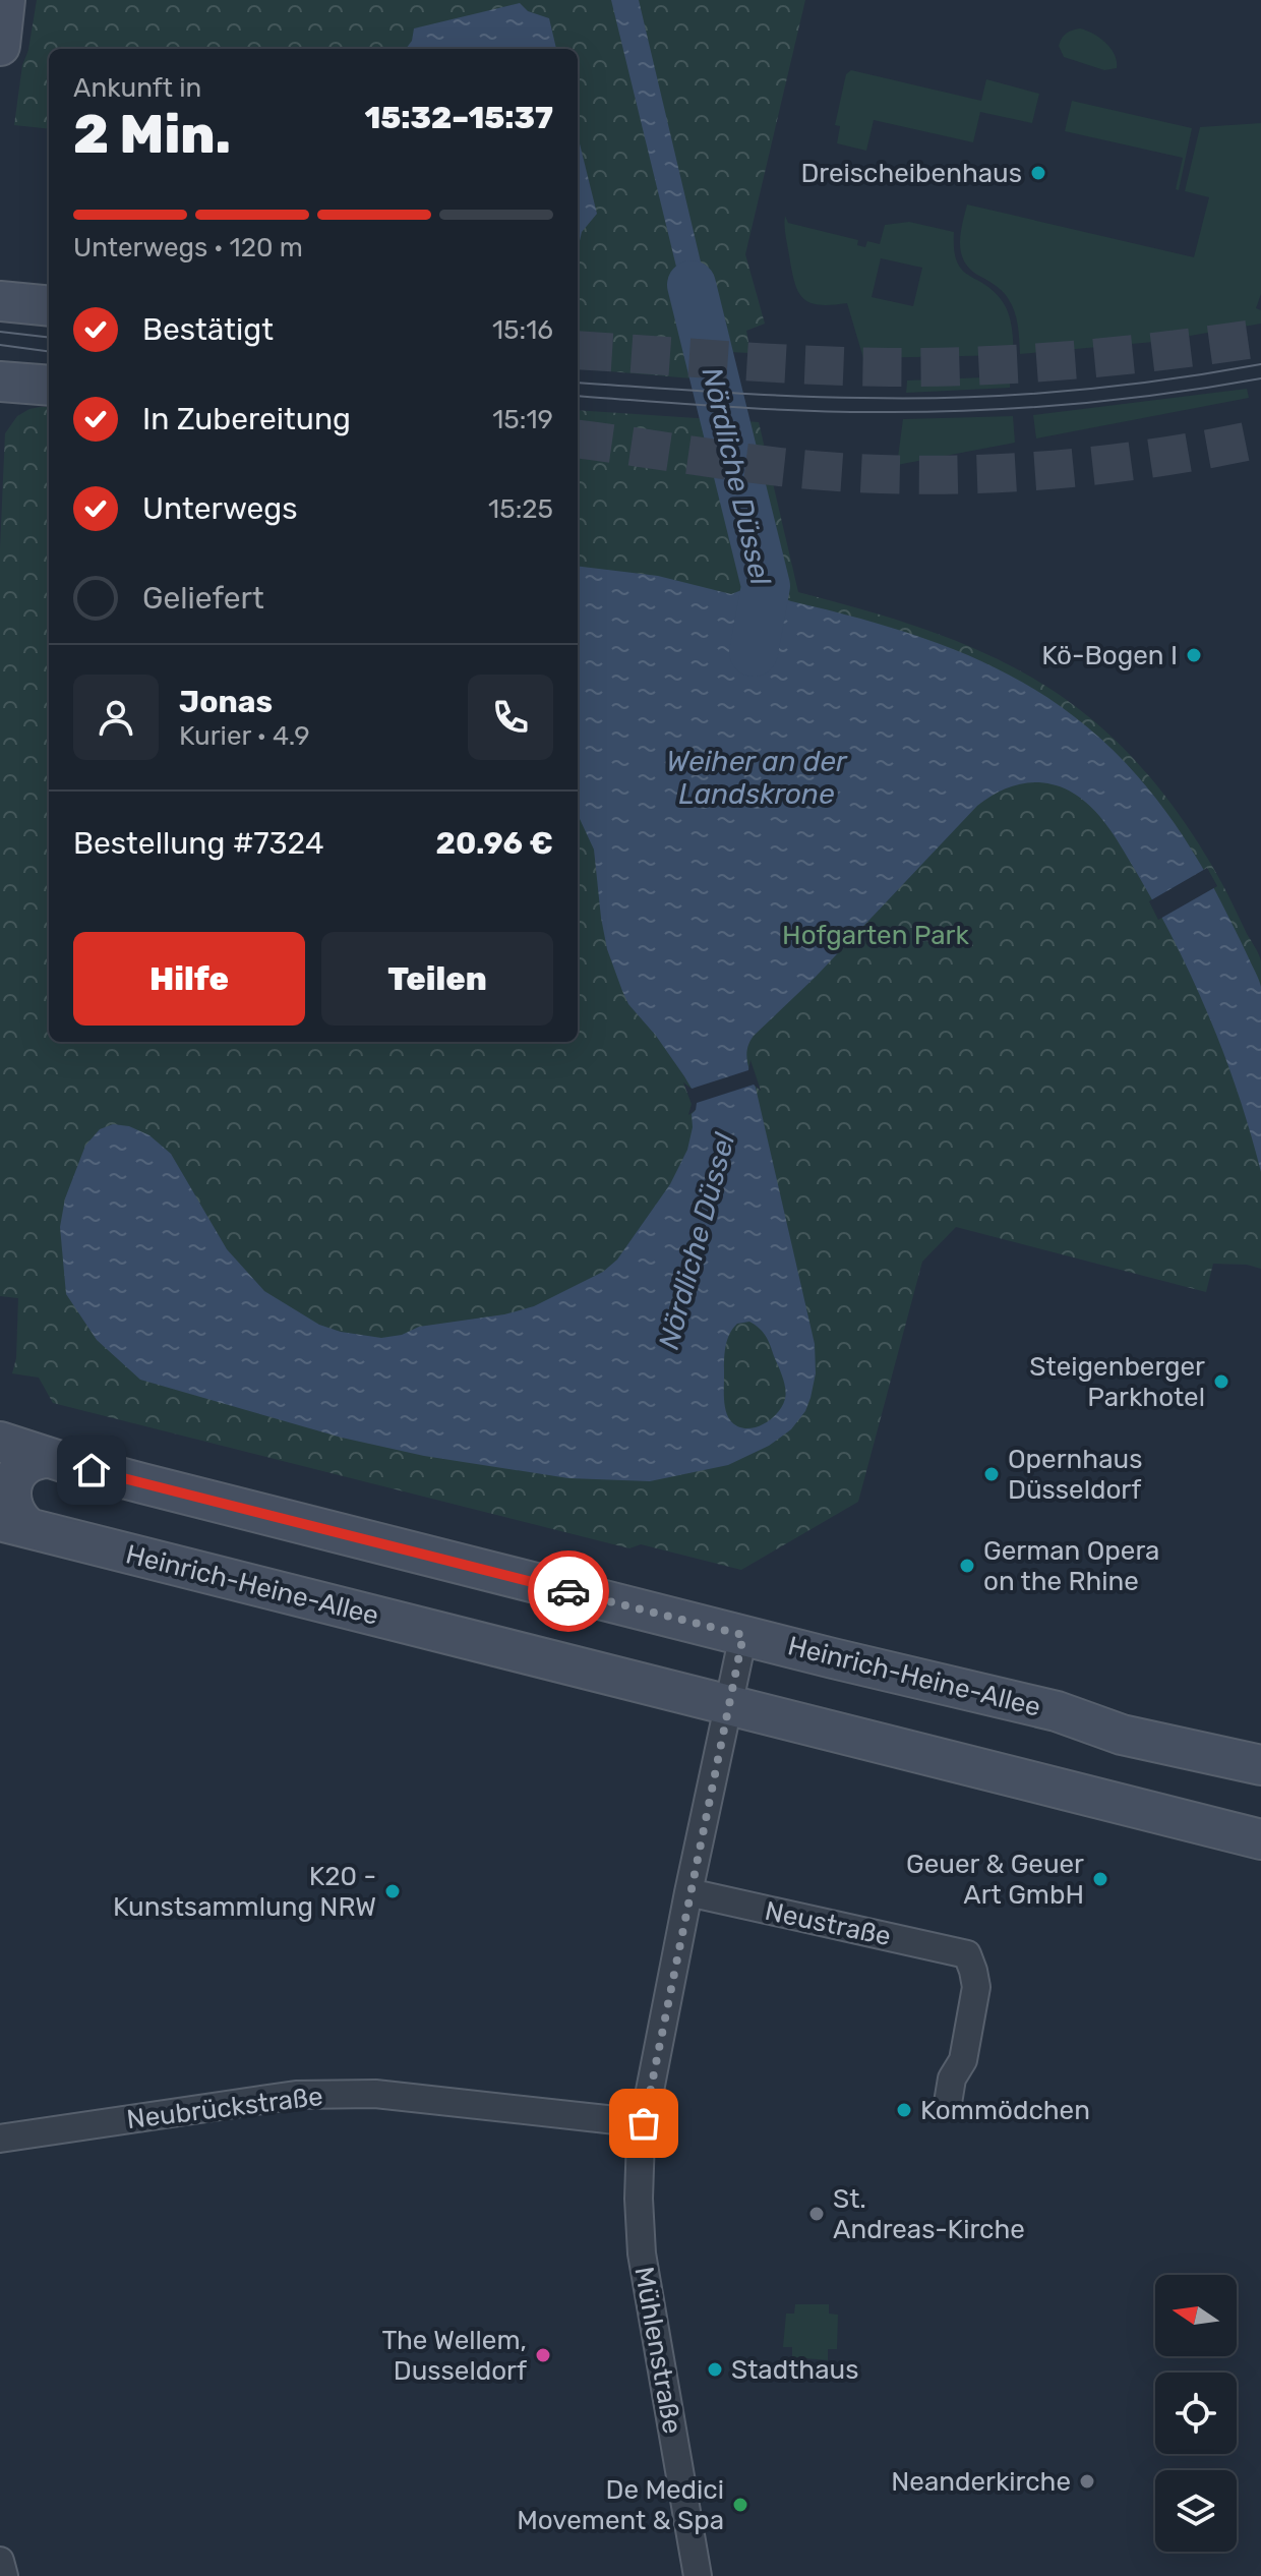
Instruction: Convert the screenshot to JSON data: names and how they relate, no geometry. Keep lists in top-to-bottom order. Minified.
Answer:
{"streets":{"main road":["Heinrich-Heine-Allee"],"street":["Neustraße","Neubrückstraße","Mühlenstraße"]},"crossings":[["Heinrich-Heine-Allee","Mühlenstraße"],["Neustraße","Mühlenstraße"],["Neubrückstraße","Mühlenstraße"]],"water":["Nördliche Düssel","Weiher an der Landskrone"],"parks":["Hofgarten Park"],"places":["Dreischeibenhaus","Kö-Bogen I","Steigenberger Parkhotel","Opernhaus Düsseldorf","German Opera on the Rhine","Geuer & Geuer Art GmbH","K20 - Kunstsammlung NRW","Kommödchen","St. Andreas-Kirche","The Wellem, Dusseldorf","Stadthaus","Neanderkirche","De Medici Movement & Spa"],"north":"left","page":{"heading":["2 Min.","Ankunft in","15:32–15:37"],"panel":["Jonas","Kurier · 4.9","Bestellung #7324","20.96 €"],"bar":"Unterwegs · 120 m","list":[["Bestätigt","15:16"],["In Zubereitung","15:19"],["Unterwegs","15:25"],"Geliefert"],"buttons":["Hilfe","Teilen"]}}
